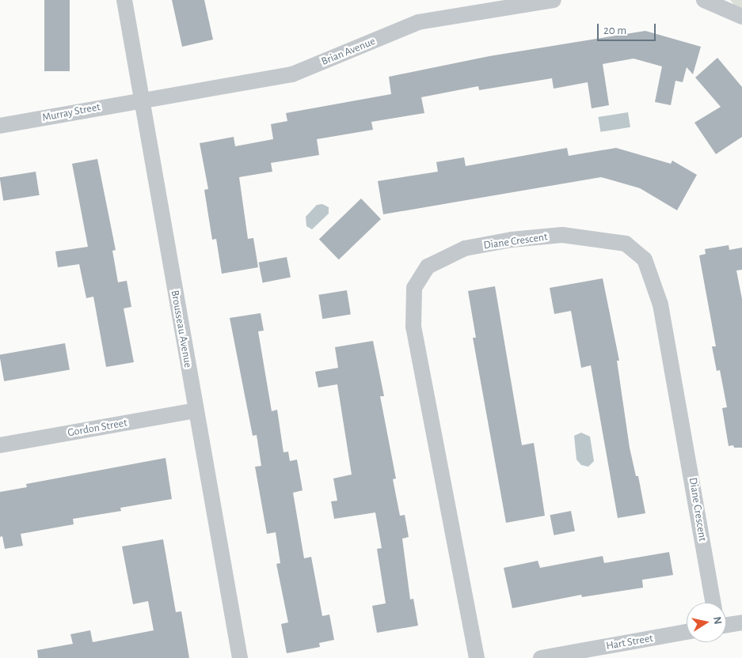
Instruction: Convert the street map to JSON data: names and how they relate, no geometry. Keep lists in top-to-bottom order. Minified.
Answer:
{"streets":{"street":["Brian Avenue","Murray Street","Diane Crescent","Brousseau Avenue","Gordon Street","Hart Street"]},"crossings":[["Brian Avenue","Murray Street"],["Brian Avenue","Brousseau Avenue"],["Murray Street","Brousseau Avenue"],["Brousseau Avenue","Gordon Street"]],"scale_bar":"20 m","north":"right"}
